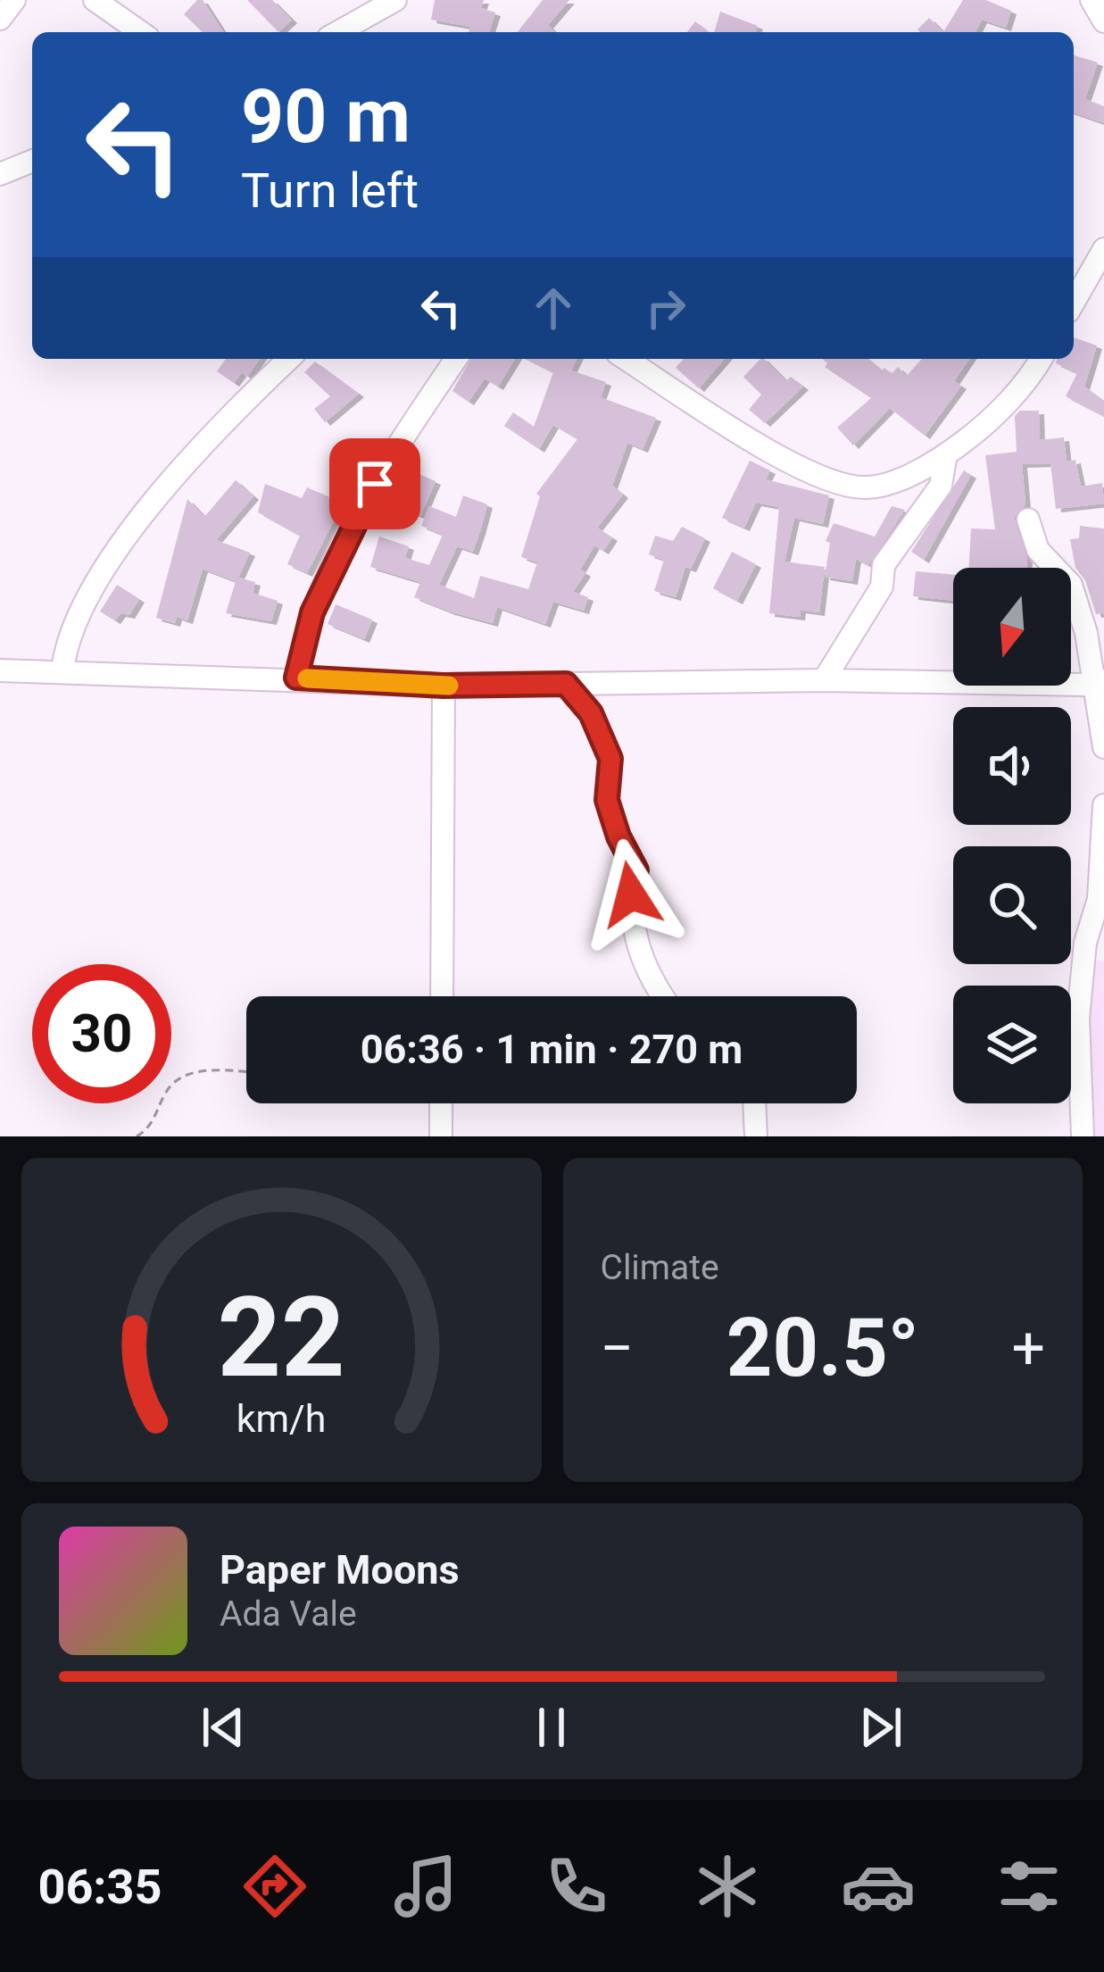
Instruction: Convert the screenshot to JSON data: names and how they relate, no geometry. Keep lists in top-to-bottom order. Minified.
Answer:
{"north":"bottom","page":{"turn":["90 m","Turn left"],"limit":"30","trip":"06:36 · 1 min · 270 m","tile":"Climate","heat":["−","20.5°","+"],"song":["Paper Moons","Ada Vale"],"tabs":"06:35","gauge":["22","km/h"]}}
